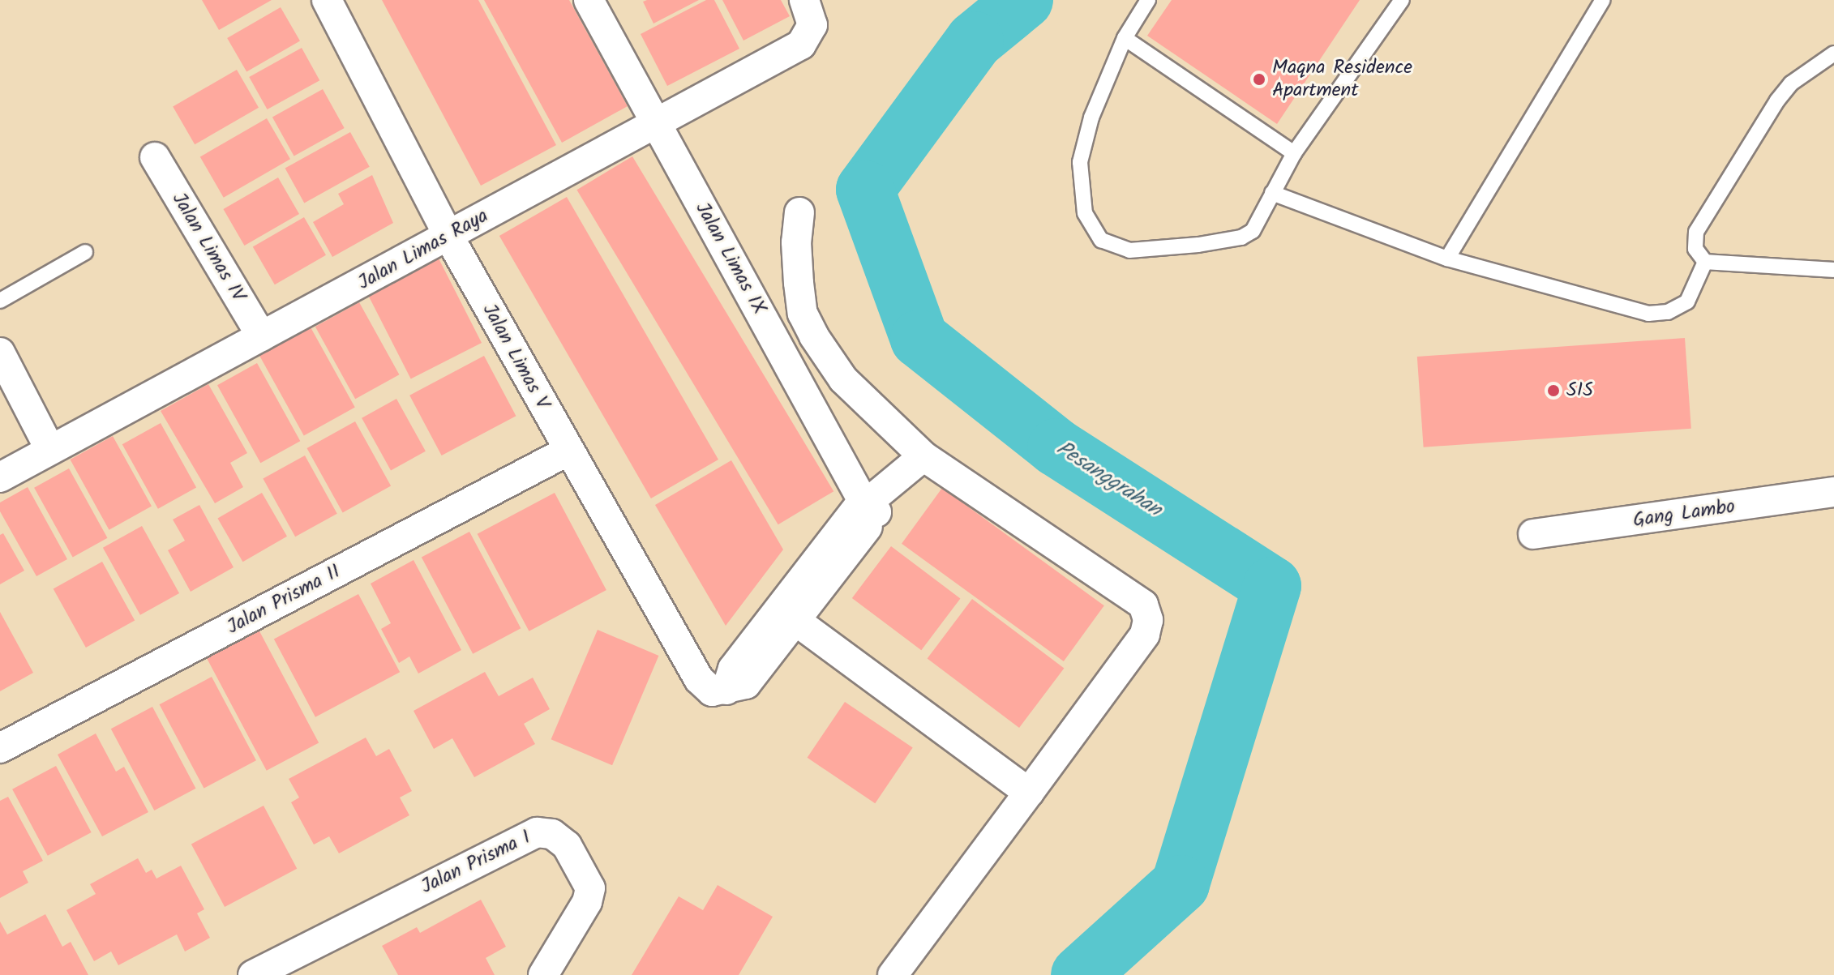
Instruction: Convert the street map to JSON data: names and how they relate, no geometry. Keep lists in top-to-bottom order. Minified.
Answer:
{"streets":{"street":["Jalan Limas IV","Jalan Limas Raya","Jalan Limas IX","Jalan Limas V","Gang Lambo","Jalan Prisma II","Jalan Prisma I"]},"crossings":[["Jalan Limas IV","Jalan Limas Raya"],["Jalan Limas Raya","Jalan Limas IX"],["Jalan Limas Raya","Jalan Limas V"],["Jalan Limas V","Jalan Prisma II"]],"water":["Pesanggrahan"],"places":["Maqna Residence Apartment","SIS"]}
